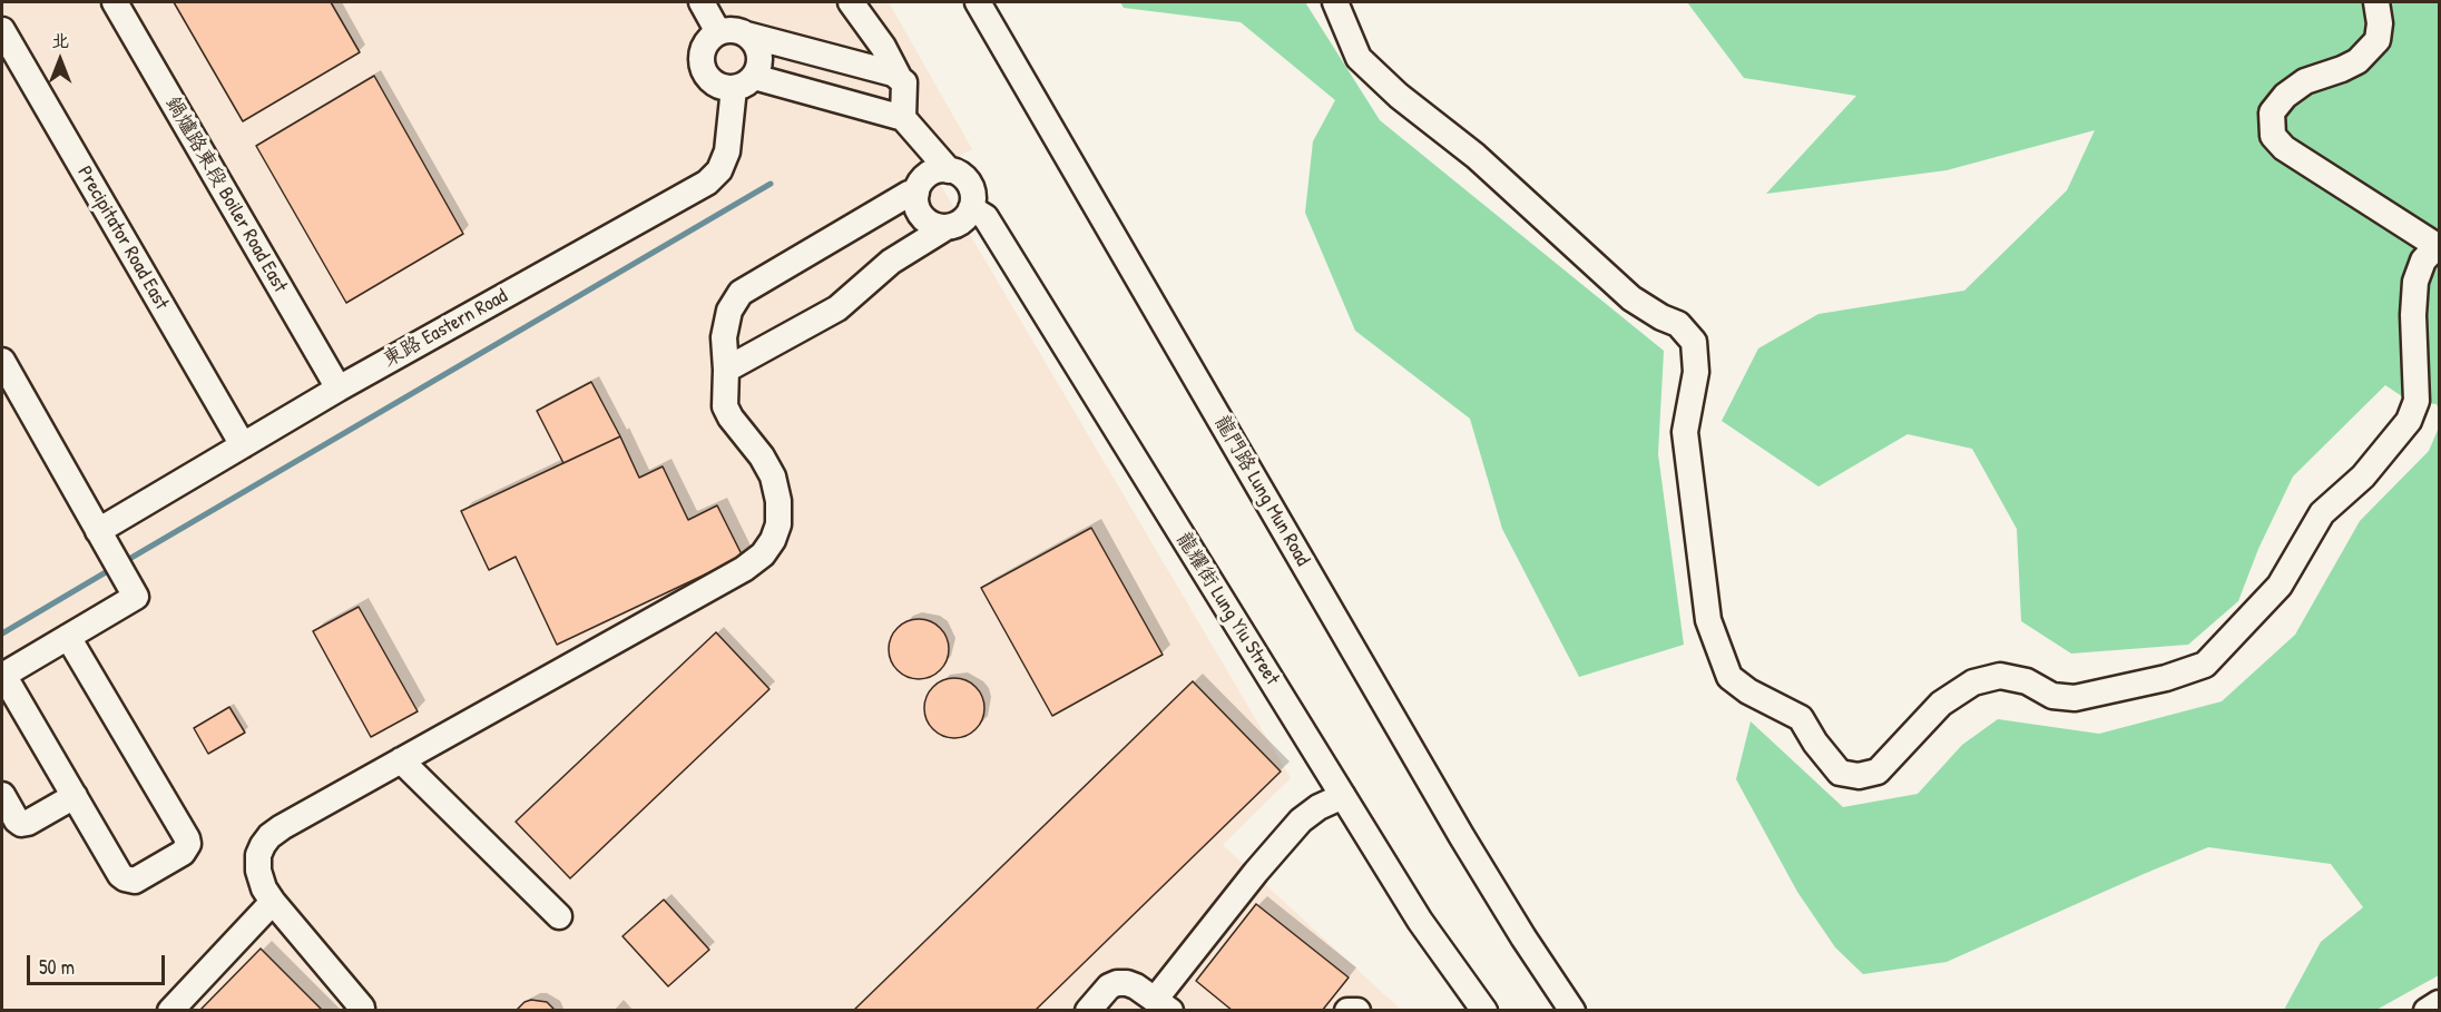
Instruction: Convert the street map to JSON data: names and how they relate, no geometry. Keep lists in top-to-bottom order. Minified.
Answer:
{"streets":{"street":["鍋爐路東段 Boiler Road East","Precipitator Road East","東路 Eastern Road","龍門路 Lung Mun Road","龍耀街 Lung Yiu Street"]},"crossings":[["鍋爐路東段 Boiler Road East","東路 Eastern Road"],["Precipitator Road East","東路 Eastern Road"]],"scale_bar":"50 m","north":"top"}
